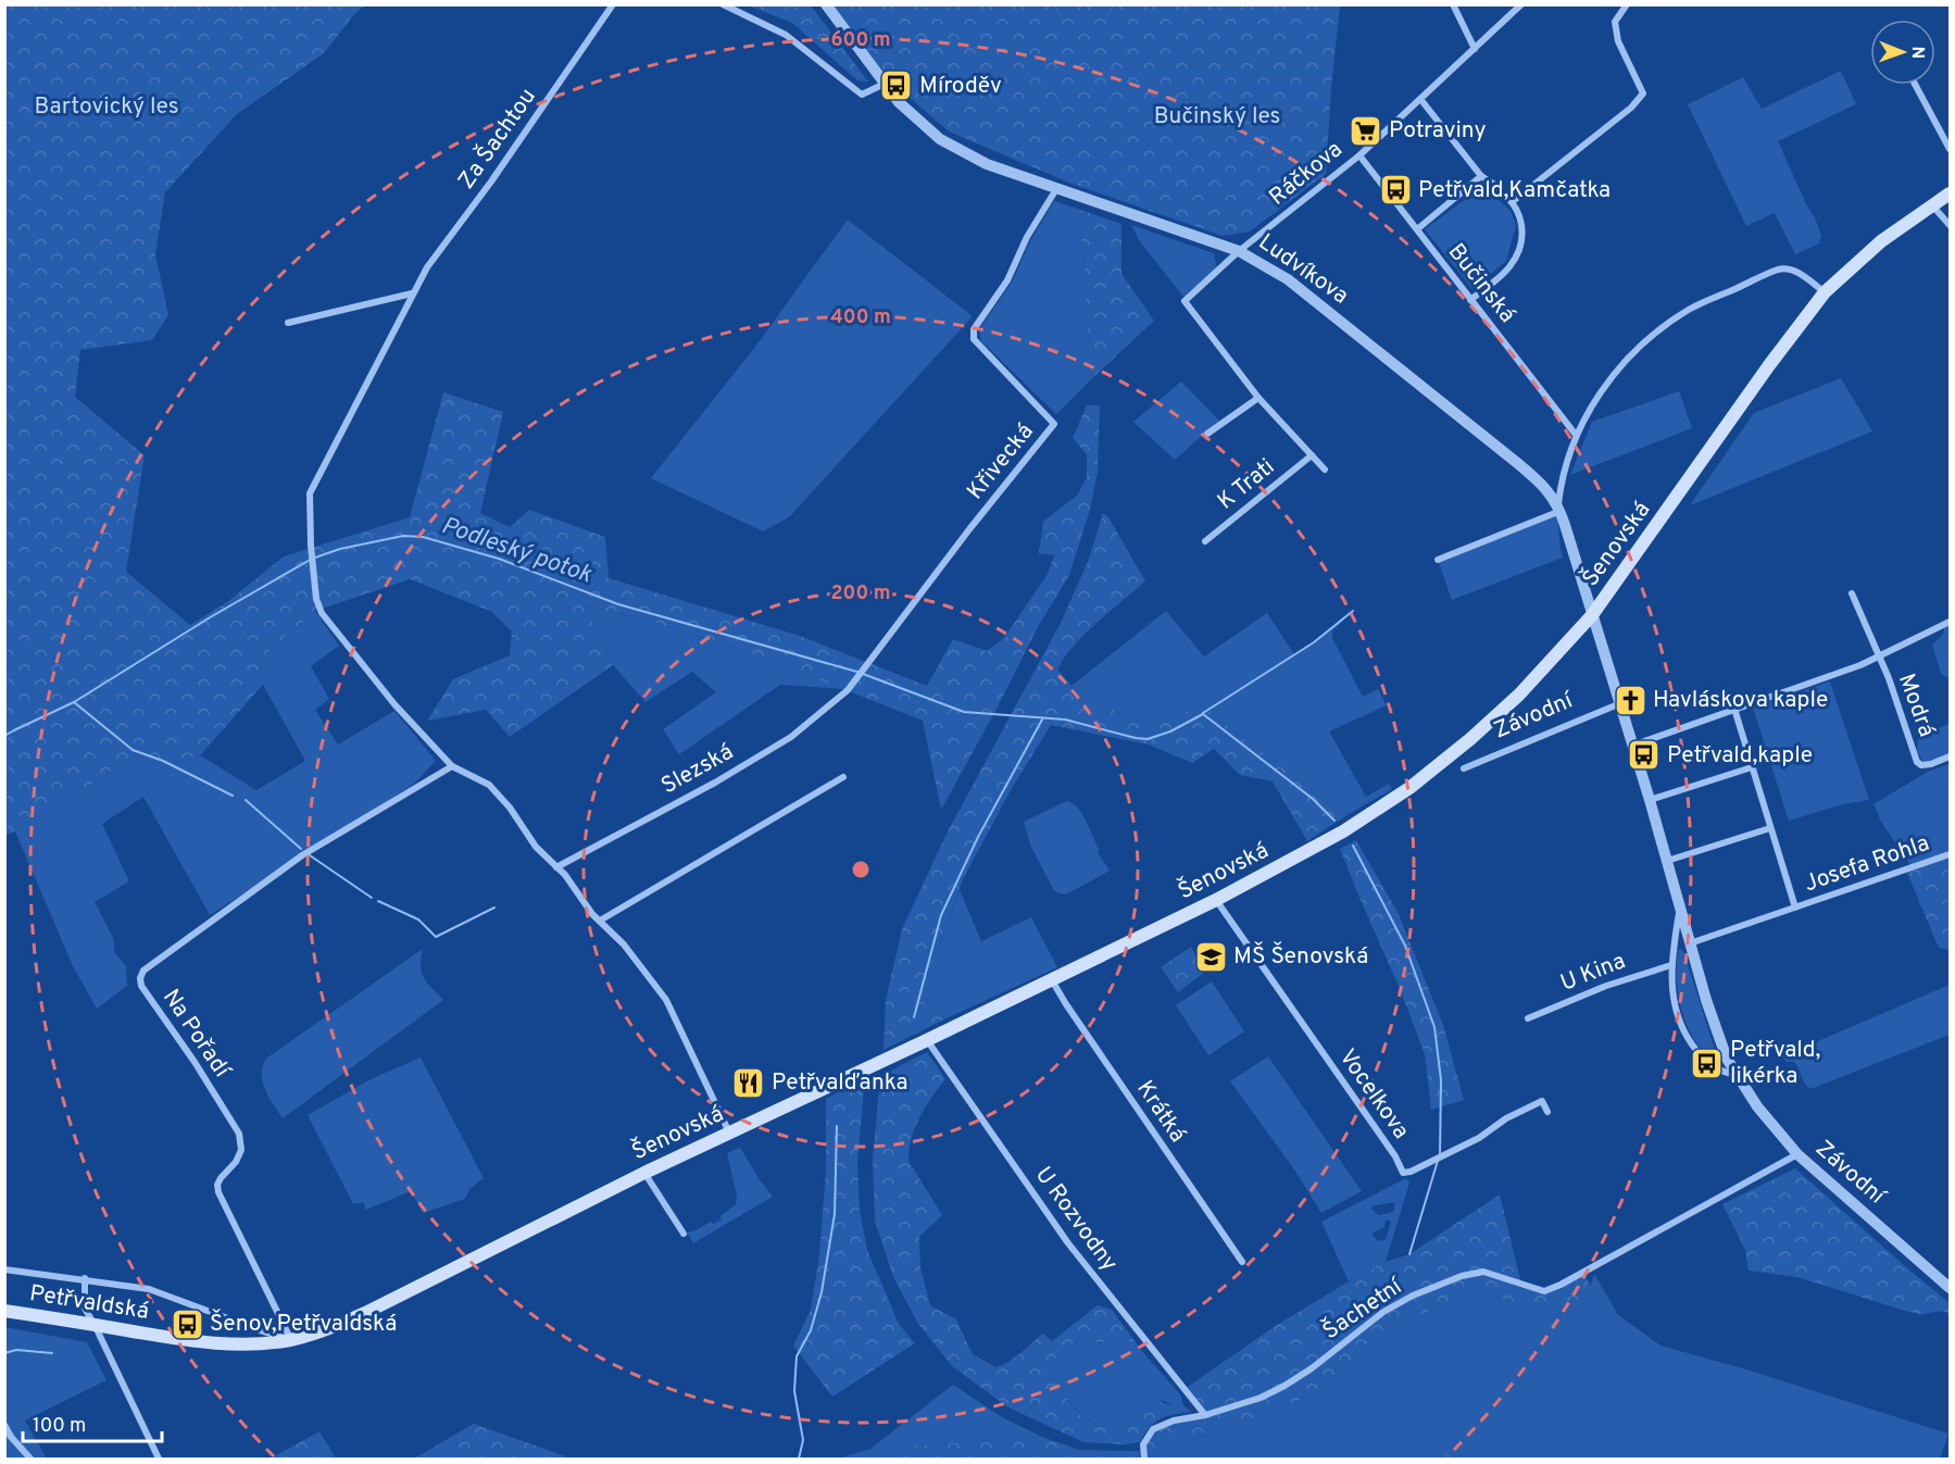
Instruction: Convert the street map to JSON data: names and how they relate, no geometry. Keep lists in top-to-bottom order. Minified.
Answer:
{"streets":{"main road":["Šenovská","Petřvaldská"],"street":["Za Šachtou","Ráčkova","Ludvíkova","Bučinská","Křivecká","K Trati","Modrá","Závodní","Slezská","Josefa Rohla","U Kina","Na Pořadí","Vocelkova","Krátká","U Rozvodny","Šachetní"]},"crossings":[["Za Šachtou","Na Pořadí"],["Ráčkova","Ludvíkova"],["Ráčkova","Bučinská"],["Ráčkova","K Trati"],["Ludvíkova","Křivecká"],["Ludvíkova","Šenovská"],["Ludvíkova","Závodní"],["Křivecká","Slezská"],["Šenovská","Závodní"],["Šenovská","Vocelkova"],["Šenovská","Krátká"],["Šenovská","U Rozvodny"],["Šenovská","Petřvaldská"],["Modrá","Závodní"],["Modrá","Josefa Rohla"],["Závodní","Josefa Rohla"],["Závodní","U Kina"],["Závodní","Šachetní"],["Na Pořadí","Petřvaldská"],["U Rozvodny","Šachetní"]],"water":["Podleský potok"],"parks":["Bartovický les","Bučinský les"],"places":{"bus stop":["Míroděv","Petřvald,Kamčatka","Petřvald,kaple","Petřvald, likérka","Šenov,Petřvaldská"],"supermarket":["Potraviny"],"church":["Havláskova kaple"],"school or university":["MŠ Šenovská"],"restaurant":["Petřvalďanka"]},"scale_bar":"100 m","north":"right","rings":["600 m","400 m","200 m"]}
